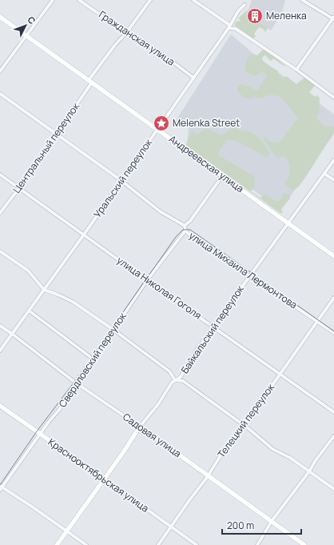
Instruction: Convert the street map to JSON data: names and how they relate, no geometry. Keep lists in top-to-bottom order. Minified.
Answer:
{"streets":{"main road":["Андреевская улица","Байкальский переулок","Садовая улица","Краснооктябрьская улица"],"street":["Гражданская улица","Центральный переулок","Уральский переулок","улица Михаила Лермонтова","улица Николая Гоголя","Свердловский переулок","Телецкий переулок"]},"crossings":[["Гражданская улица","Центральный переулок"],["Гражданская улица","Уральский переулок"],["Центральный переулок","Андреевская улица"],["Центральный переулок","улица Михаила Лермонтова"],["Центральный переулок","улица Николая Гоголя"],["Андреевская улица","Уральский переулок"],["Андреевская улица","Байкальский переулок"],["Уральский переулок","улица Михаила Лермонтова"],["Уральский переулок","улица Николая Гоголя"],["Уральский переулок","Садовая улица"],["улица Михаила Лермонтова","Байкальский переулок"],["улица Михаила Лермонтова","Свердловский переулок"],["улица Михаила Лермонтова","Телецкий переулок"],["улица Николая Гоголя","Байкальский переулок"],["улица Николая Гоголя","Свердловский переулок"],["улица Николая Гоголя","Телецкий переулок"],["Байкальский переулок","Садовая улица"],["Байкальский переулок","Краснооктябрьская улица"],["Свердловский переулок","Садовая улица"],["Свердловский переулок","Краснооктябрьская улица"],["Телецкий переулок","Садовая улица"],["Телецкий переулок","Краснооктябрьская улица"]],"places":{"building":["Меленка"],"place":["Melenka Street"]},"scale_bar":"200 m","north":"top right"}
